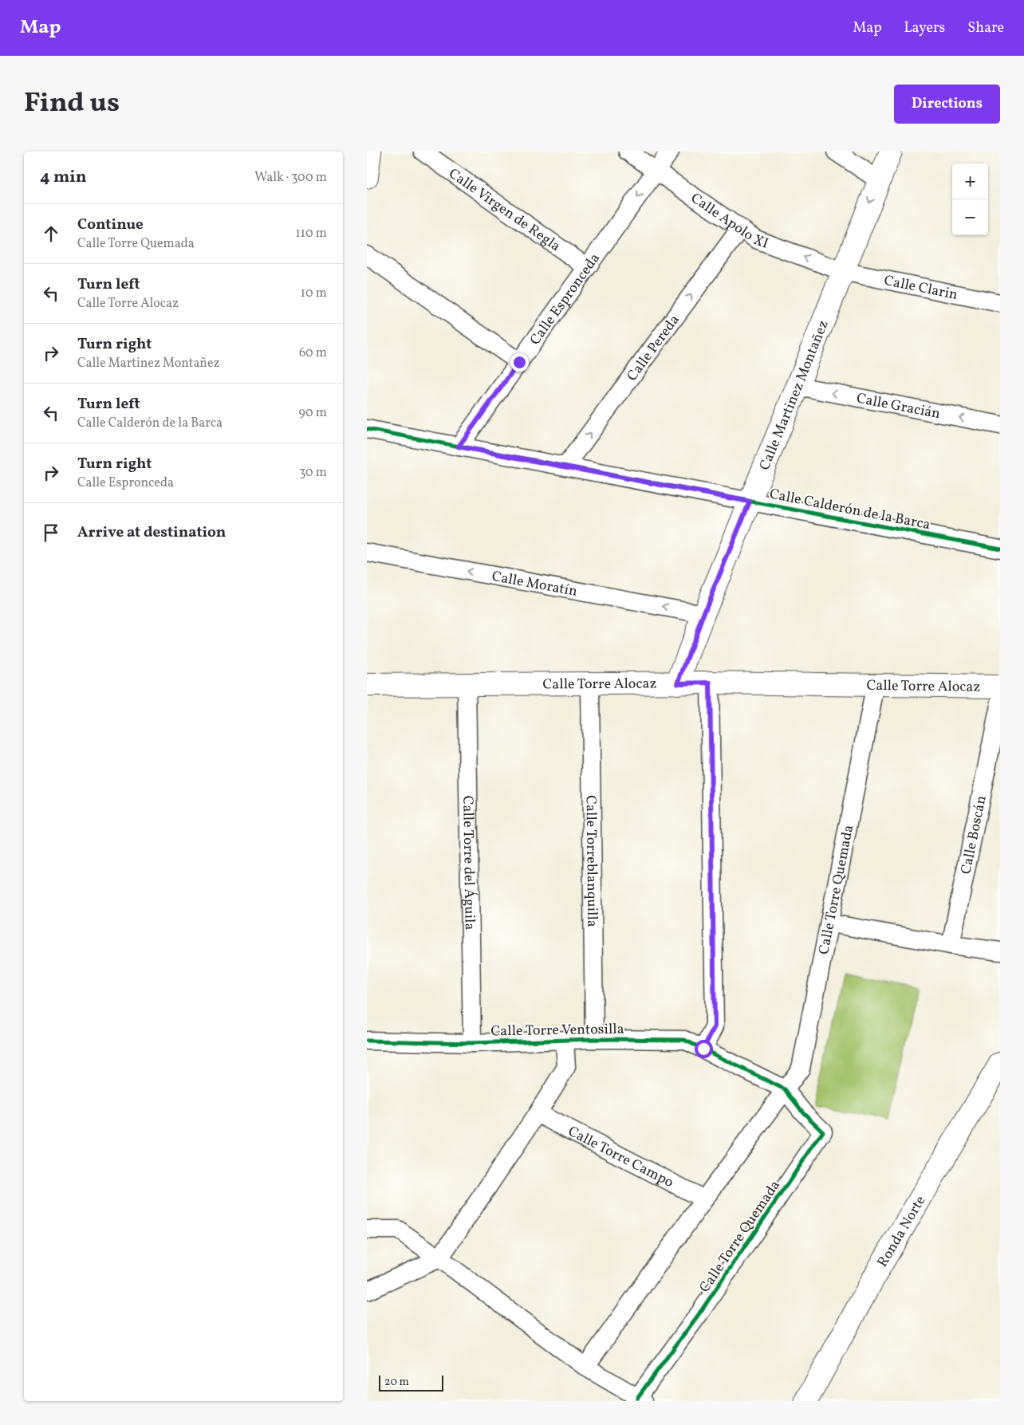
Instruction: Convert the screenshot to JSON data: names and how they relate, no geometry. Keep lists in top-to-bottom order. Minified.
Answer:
{"streets":{"street":["Calle Virgen de Regla","Calle Apolo XI","Calle Clarin","Calle Espronceda","Calle Pereda","Calle Martinez Montañez","Calle Gracián","Calle Calderón de la Barca","Calle Moratín","Calle Torre Alocaz","Calle Boscán","Calle Torreblanquilla","Calle Torre del Águila","Calle Torre Quemada","Calle Torre Ventosilla","Calle Torre Campo","Ronda Norte"]},"crossings":[["Calle Virgen de Regla","Calle Espronceda"],["Calle Apolo XI","Calle Clarin"],["Calle Apolo XI","Calle Espronceda"],["Calle Apolo XI","Calle Pereda"],["Calle Apolo XI","Calle Martinez Montañez"],["Calle Clarin","Calle Martinez Montañez"],["Calle Espronceda","Calle Calderón de la Barca"],["Calle Pereda","Calle Calderón de la Barca"],["Calle Martinez Montañez","Calle Gracián"],["Calle Martinez Montañez","Calle Calderón de la Barca"],["Calle Martinez Montañez","Calle Moratín"],["Calle Martinez Montañez","Calle Torre Alocaz"],["Calle Torre Alocaz","Calle Torreblanquilla"],["Calle Torre Alocaz","Calle Torre del Águila"],["Calle Torre Alocaz","Calle Torre Quemada"],["Calle Torreblanquilla","Calle Torre Ventosilla"],["Calle Torre del Águila","Calle Torre Ventosilla"],["Calle Torre Quemada","Calle Torre Ventosilla"],["Calle Torre Quemada","Calle Torre Campo"]],"one_way":["Calle Pereda","Calle Gracián","Calle Moratín"],"scale_bar":"20 m","page":{"header":"Map","nav":["Map","Layers","Share"],"title":"Find us","buttons":"Directions","heading":["4 min","Walk · 300 m"],"map_buttons":["+","−"],"list":[["Continue","Calle Torre Quemada","110 m"],["Turn left","Calle Torre Alocaz","10 m"],["Turn right","Calle Martinez Montañez","60 m"],["Turn left","Calle Calderón de la Barca","90 m"],["Turn right","Calle Espronceda","30 m"],"Arrive at destination"],"scale":"20 m"}}
